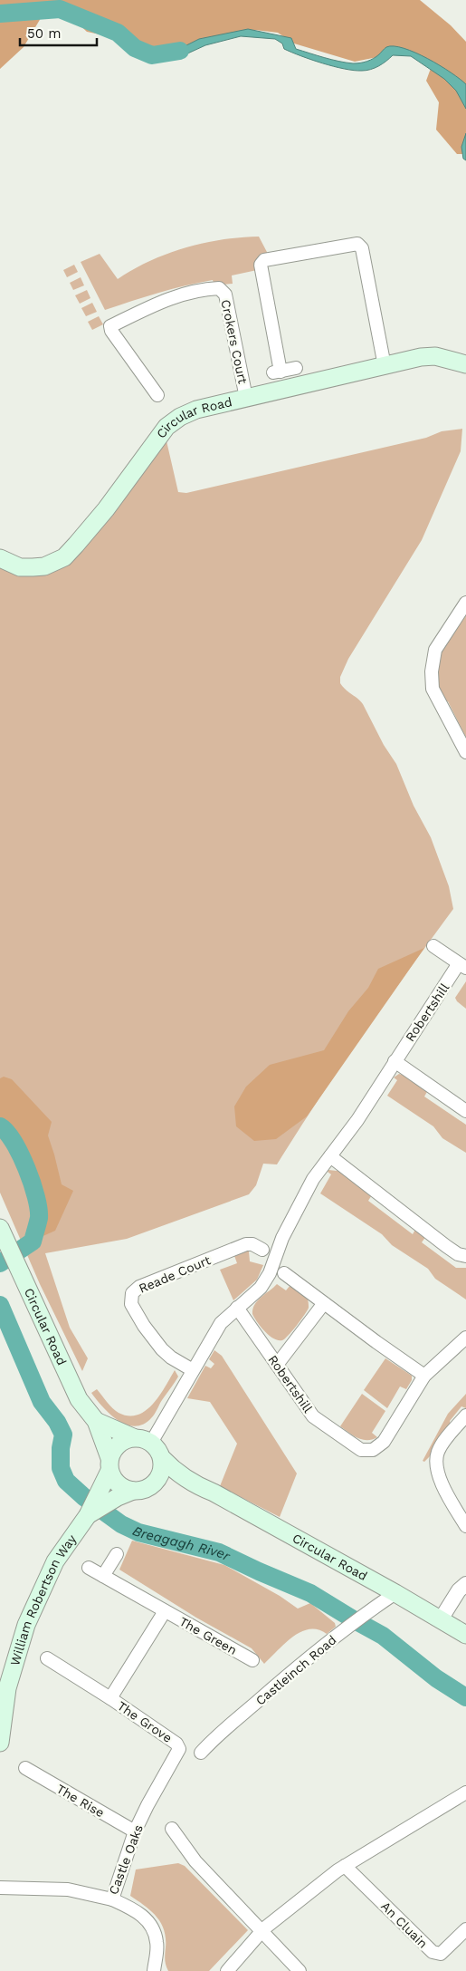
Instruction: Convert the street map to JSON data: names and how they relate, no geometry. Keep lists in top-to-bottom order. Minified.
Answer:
{"streets":{"main road":["Circular Road","William Robertson Way"],"street":["Crokers Court","Robertshill","Reade Court","The Green","Castleinch Road","The Grove","The Rise","Castle Oaks","An Cluain"]},"crossings":[["Crokers Court","Circular Road"],["Circular Road","Robertshill"],["Circular Road","William Robertson Way"],["Circular Road","Castleinch Road"],["Robertshill","Reade Court"],["Robertshill","William Robertson Way"],["The Green","The Grove"],["The Grove","Castle Oaks"],["The Rise","Castle Oaks"]],"water":["Breagagh River"],"scale_bar":"50 m"}
